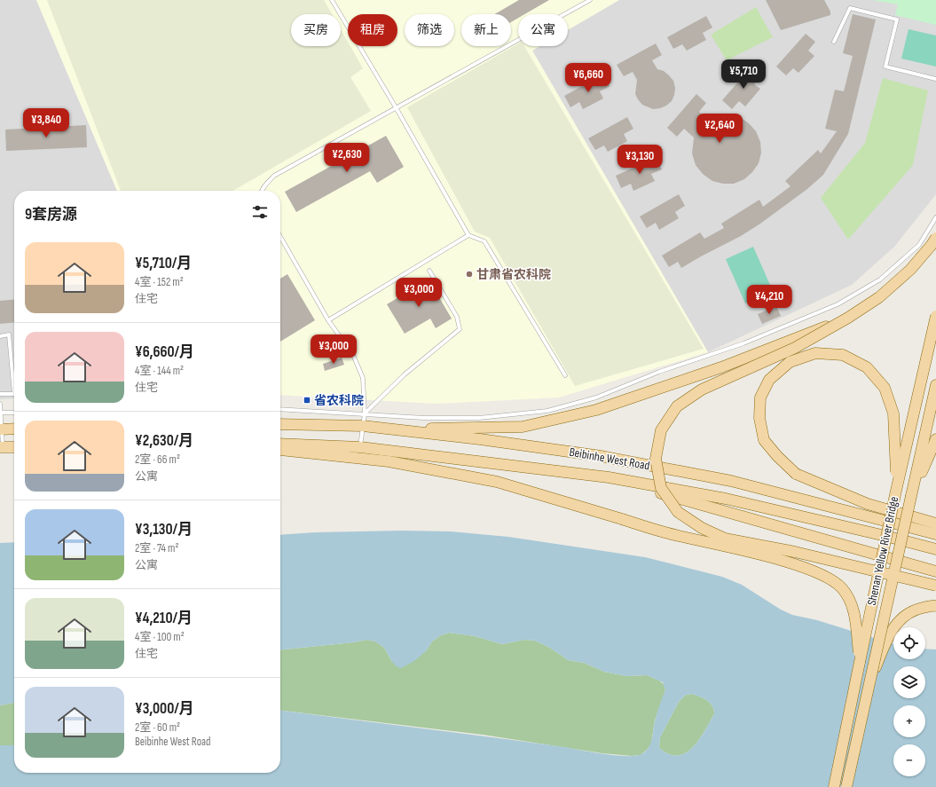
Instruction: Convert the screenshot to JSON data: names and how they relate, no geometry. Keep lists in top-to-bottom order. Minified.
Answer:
{"streets":{"main road":["Beibinhe West Road","Shenan Yellow River Bridge"]},"places":{"other":["甘肃省农科院"],"transit":["省农科院"]},"page":{"chip":["买房","租房","筛选","新上","公寓"],"price":["¥5,710","¥6,660","¥3,840","¥2,640","¥2,630","¥3,130","¥3,000","¥4,210","¥3,000"],"heading":"9套房源","list":[{"name":"¥5,710/月","note":"4室 · 152 m² · 住宅"},{"name":"¥6,660/月","note":"4室 · 144 m² · 住宅"},{"name":"¥2,630/月","note":"2室 · 66 m² · 公寓"},{"name":"¥3,130/月","note":"2室 · 74 m² · 公寓"},{"name":"¥4,210/月","note":"4室 · 100 m² · 住宅"},{"name":"¥3,000/月","note":"2室 · 60 m² · Beibinhe West Road"}],"map_buttons":["+","−"]}}
